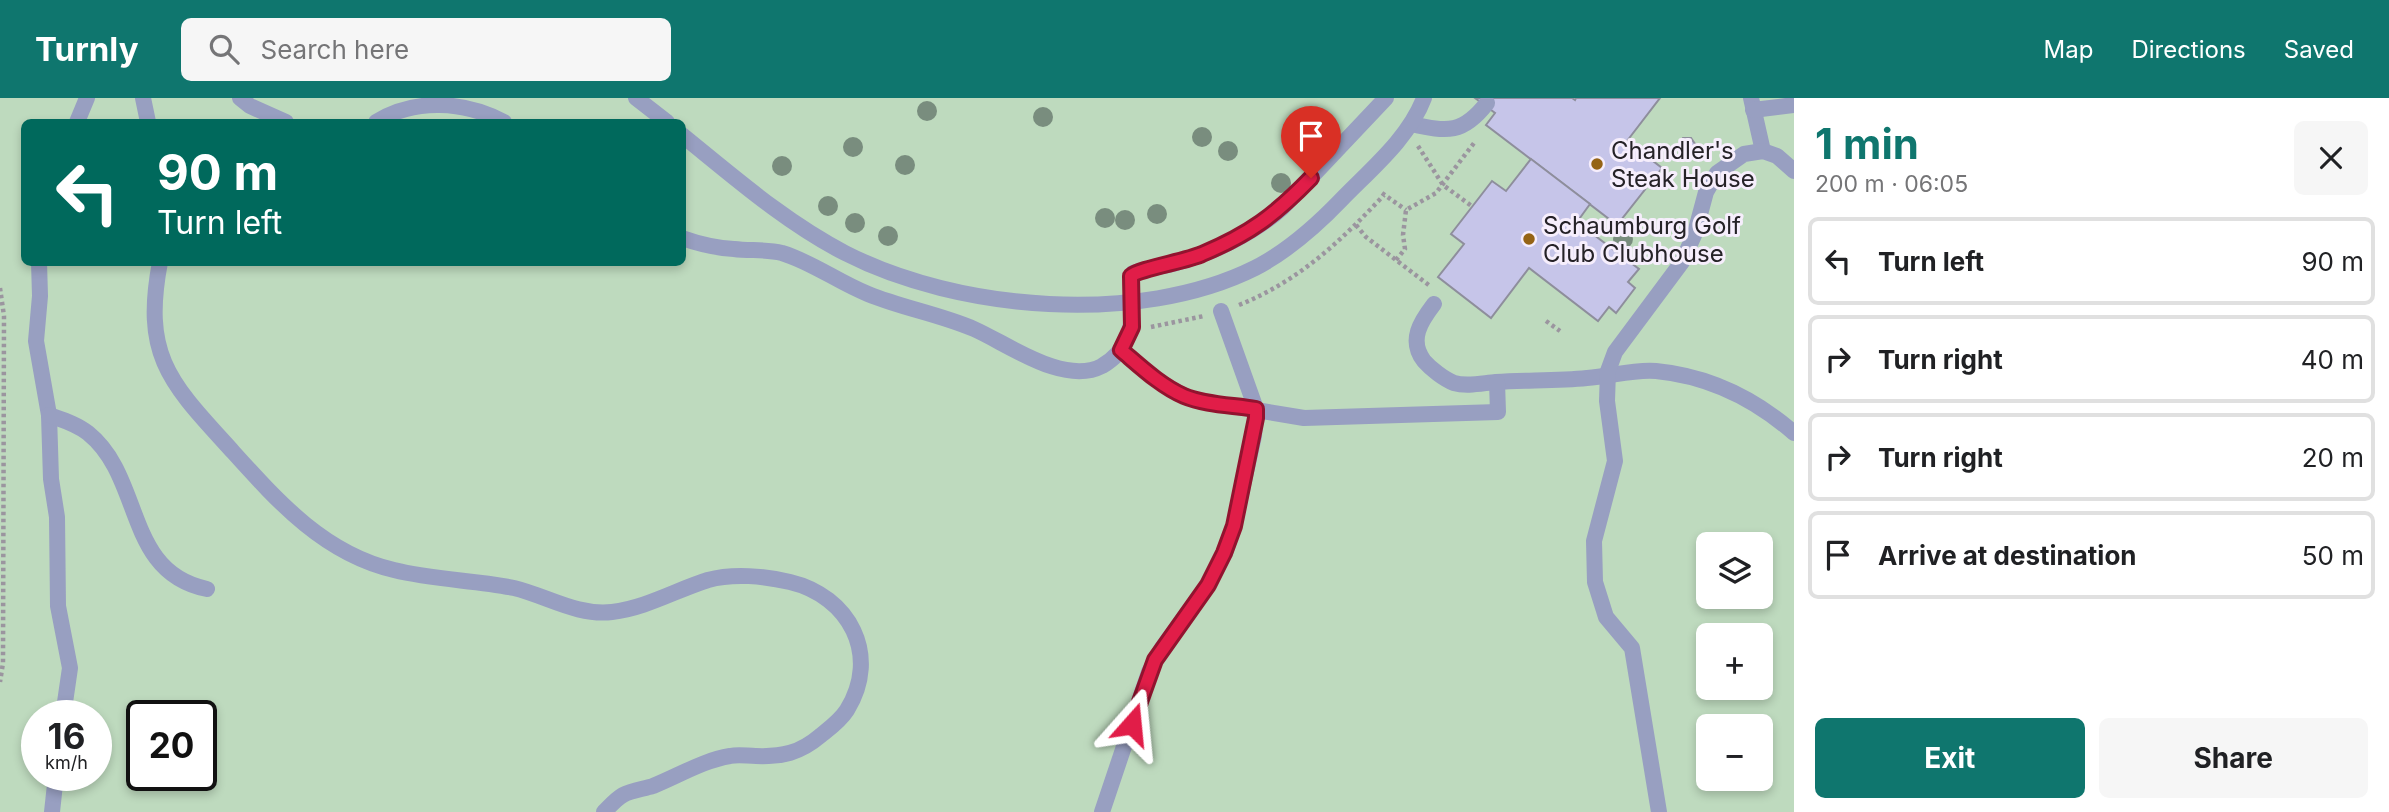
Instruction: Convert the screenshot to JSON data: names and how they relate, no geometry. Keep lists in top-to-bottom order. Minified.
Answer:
{"places":["Chandler's Steak House","Schaumburg Golf Club Clubhouse"],"page":{"header":"Turnly","search":"Search here","nav":["Map","Directions","Saved"],"heading":["1 min","200 m · 06:05"],"turn":["90 m","Turn left"],"list":[{"name":"Turn left","value":"90 m"},{"name":"Turn right","value":"40 m"},{"name":"Turn right","value":"20 m"},{"name":"Arrive at destination","value":"50 m"}],"map_buttons":["+","−"],"speed":"16 km/h","limit":"20","buttons":["Exit","Share"]}}
